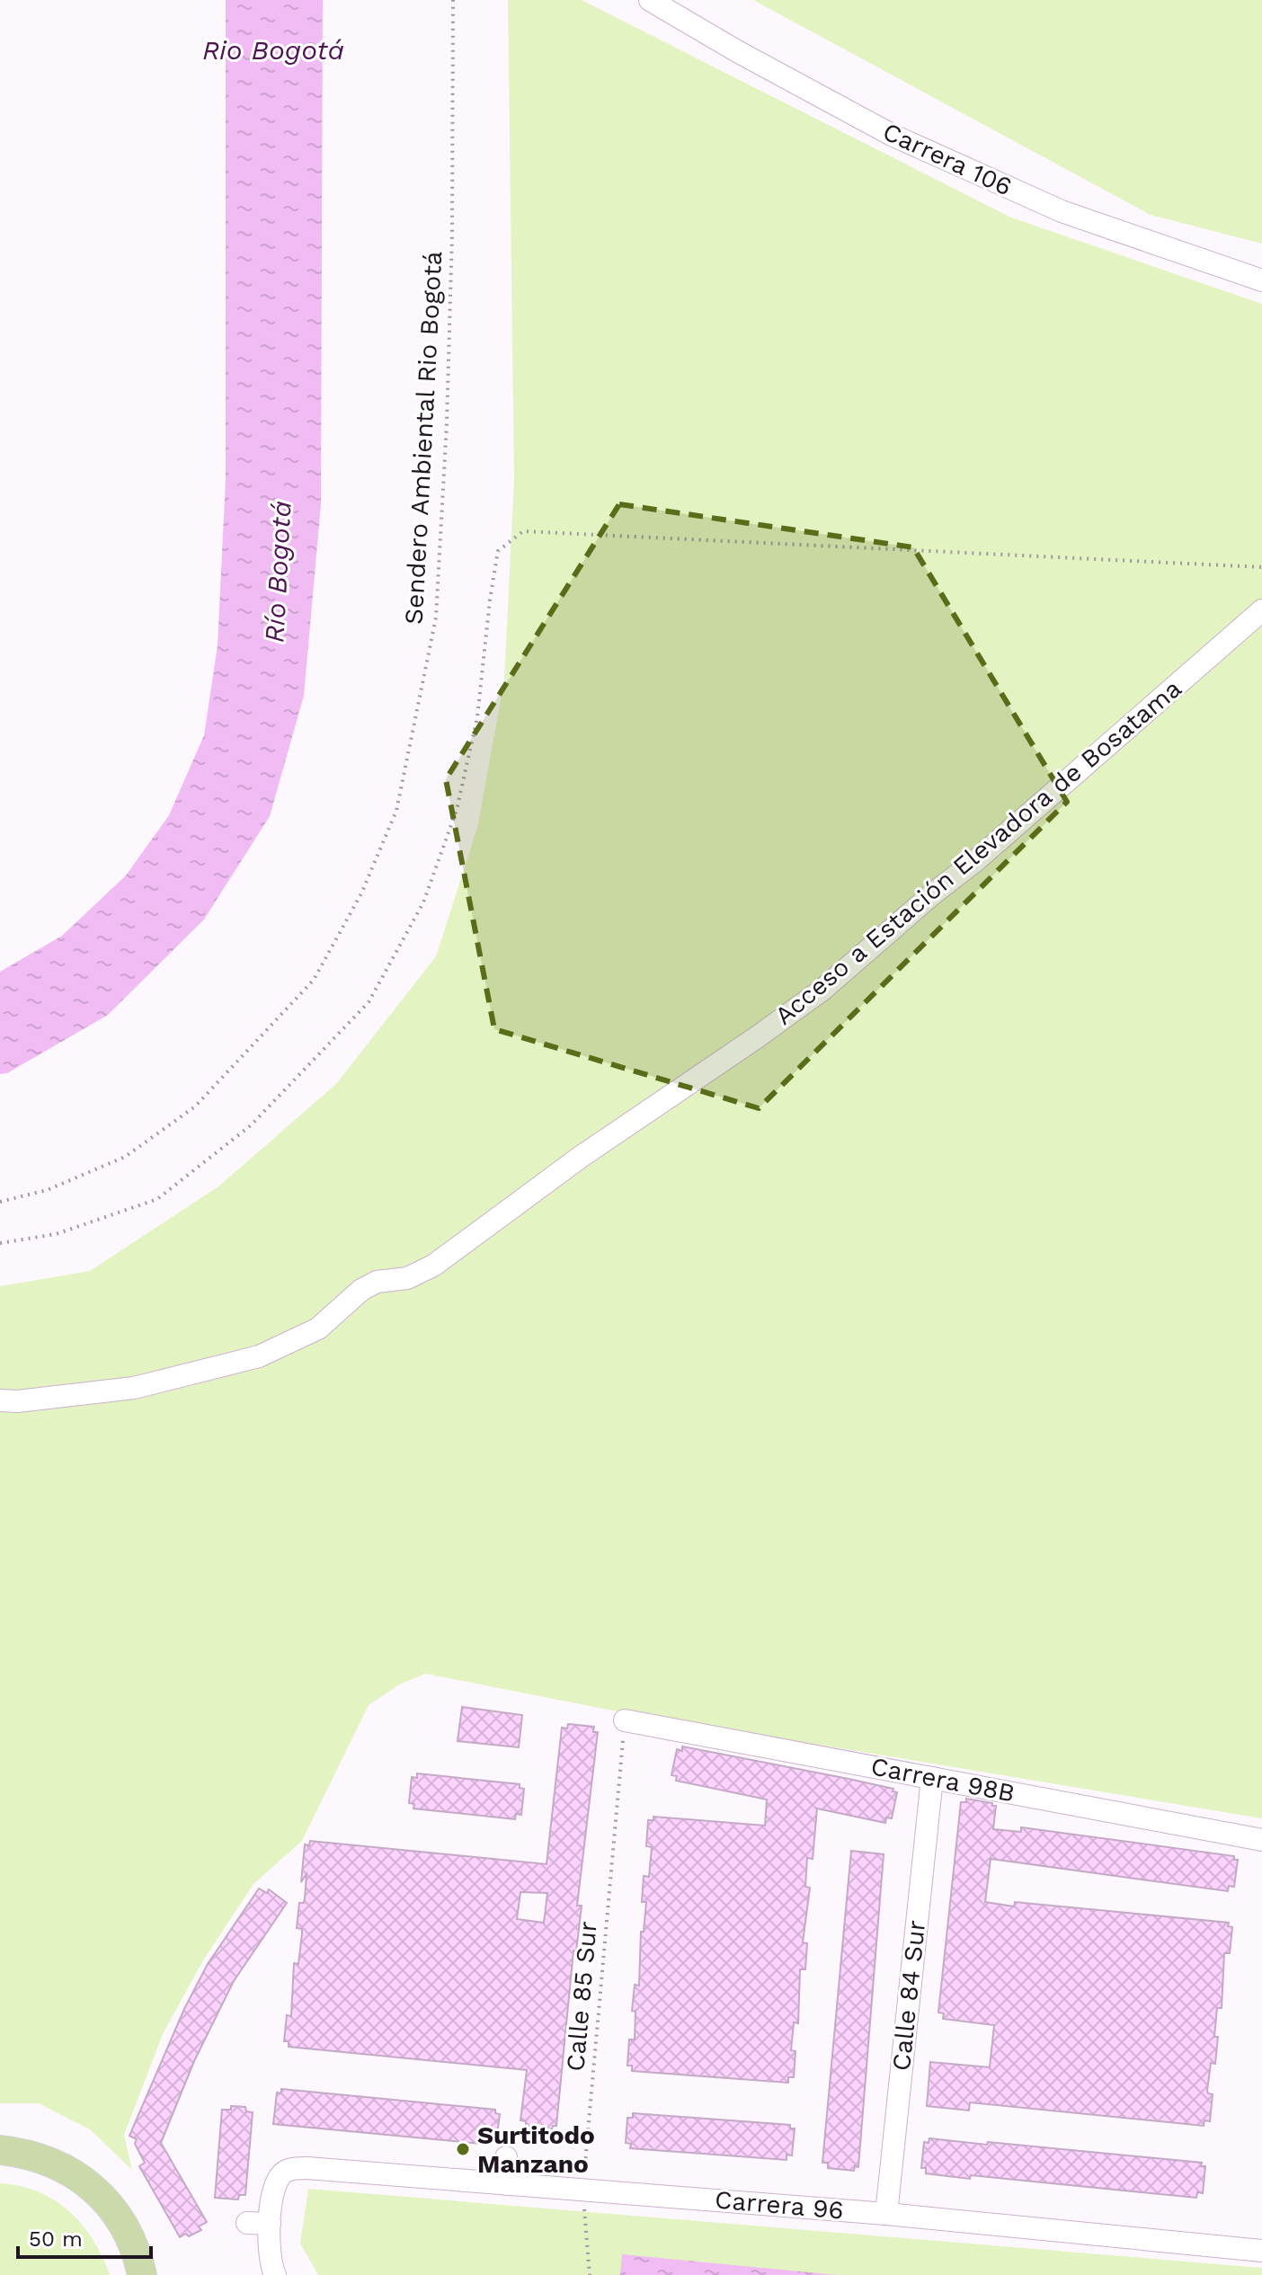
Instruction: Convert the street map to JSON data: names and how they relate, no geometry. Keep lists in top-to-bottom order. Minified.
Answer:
{"streets":{"street":["Carrera 106","Acceso a Estación Elevadora de Bosatama","Carrera 98B","Calle 84 Sur","Carrera 96"],"path":["Sendero Ambiental Rio Bogotá","Calle 85 Sur"]},"crossings":[["Carrera 98B","Calle 84 Sur"],["Carrera 98B","Calle 85 Sur"],["Calle 84 Sur","Carrera 96"],["Calle 85 Sur","Carrera 96"]],"water":["Rio Bogotá","Río Bogotá"],"places":["Surtitodo Manzano"],"scale_bar":"50 m"}
